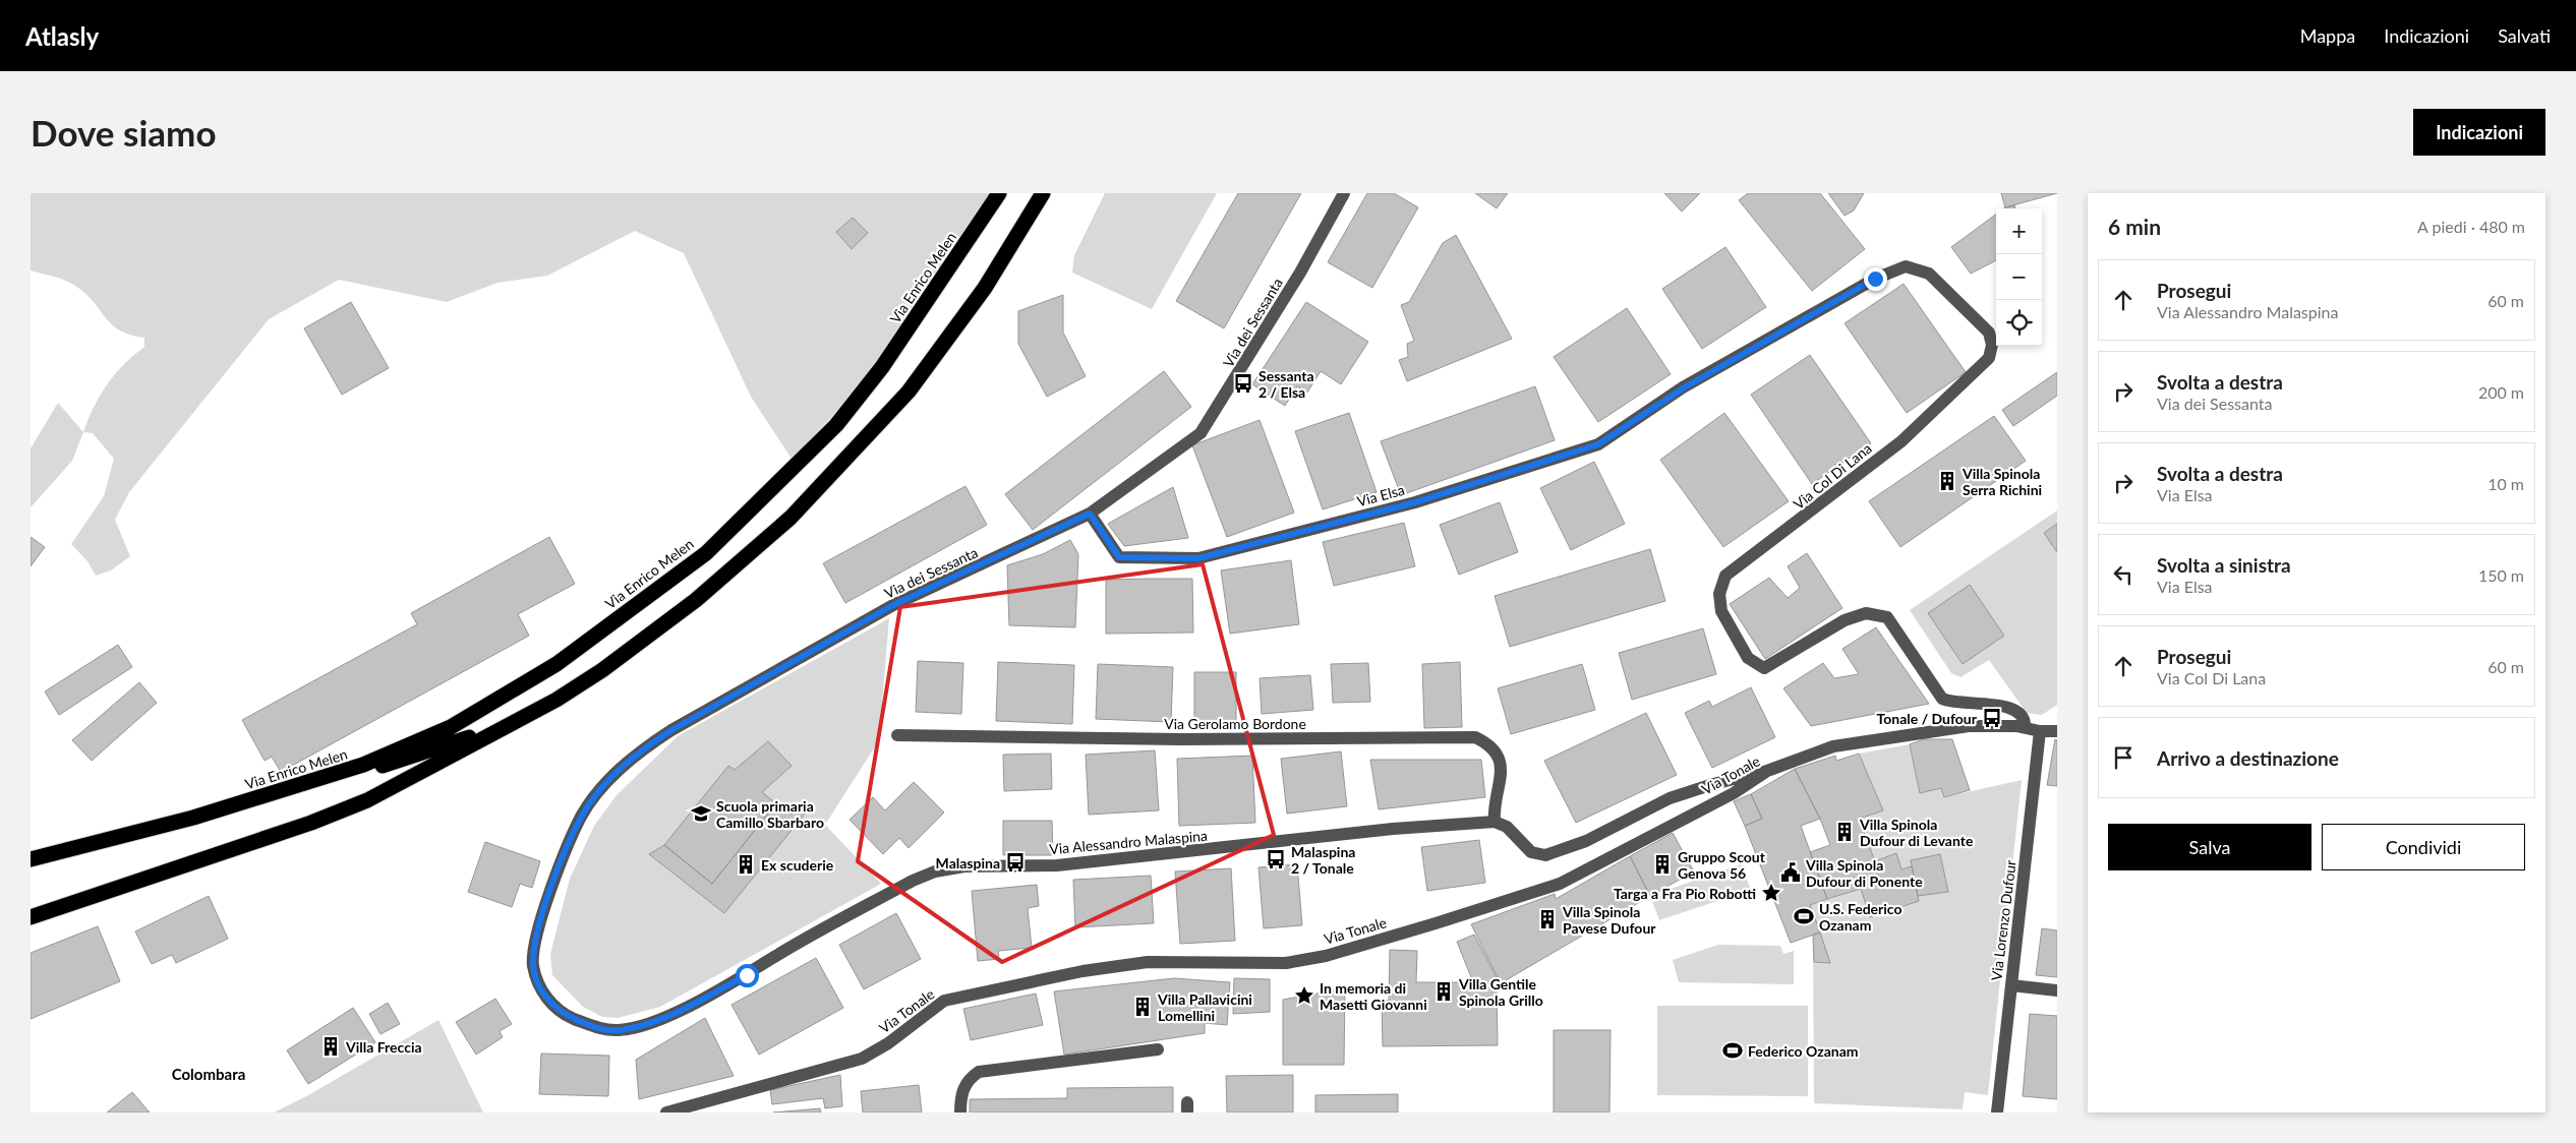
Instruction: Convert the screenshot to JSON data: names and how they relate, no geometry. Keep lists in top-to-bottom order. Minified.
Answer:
{"streets":{"highway":["Via Enrico Melen"],"street":["Via dei Sessanta","Via Col Di Lana","Via Elsa","Via Gerolamo Bordone","Via Tonale","Via Alessandro Malaspina","Via Lorenzo Dufour"]},"crossings":[["Via dei Sessanta","Via Elsa"],["Via dei Sessanta","Via Alessandro Malaspina"],["Via Col Di Lana","Via Elsa"],["Via Col Di Lana","Via Tonale"],["Via Gerolamo Bordone","Via Alessandro Malaspina"],["Via Tonale","Via Lorenzo Dufour"]],"districts":["Colombara"],"places":{"bus stop":["Sessanta 2 / Elsa","Tonale / Dufour","Malaspina 2 / Tonale","Malaspina"],"building":["Villa Spinola Serra Richini","Villa Spinola Dufour di Levante","Ex scuderie","Gruppo Scout Genova 56","Villa Spinola Pavese Dufour","Villa Gentile Spinola Grillo","Villa Pallavicini Lomellini","Villa Freccia"],"school or university":["Scuola primaria Camillo Sbarbaro"],"public building":["Villa Spinola Dufour di Ponente"],"place":["Targa a Fra Pio Robotti","In memoria di Masetti Giovanni"],"sports":["U.S. Federico Ozanam","Federico Ozanam"]},"page":{"header":"Atlasly","nav":["Mappa","Indicazioni","Salvati"],"buttons":["Indicazioni",["Salva","Condividi"]],"title":"Dove siamo","heading":["6 min","A piedi · 480 m"],"map_buttons":["+","−"],"list":[["Prosegui","Via Alessandro Malaspina","60 m"],["Svolta a destra","Via dei Sessanta","200 m"],["Svolta a destra","Via Elsa","10 m"],["Svolta a sinistra","Via Elsa","150 m"],["Prosegui","Via Col Di Lana","60 m"],"Arrivo a destinazione"]}}
